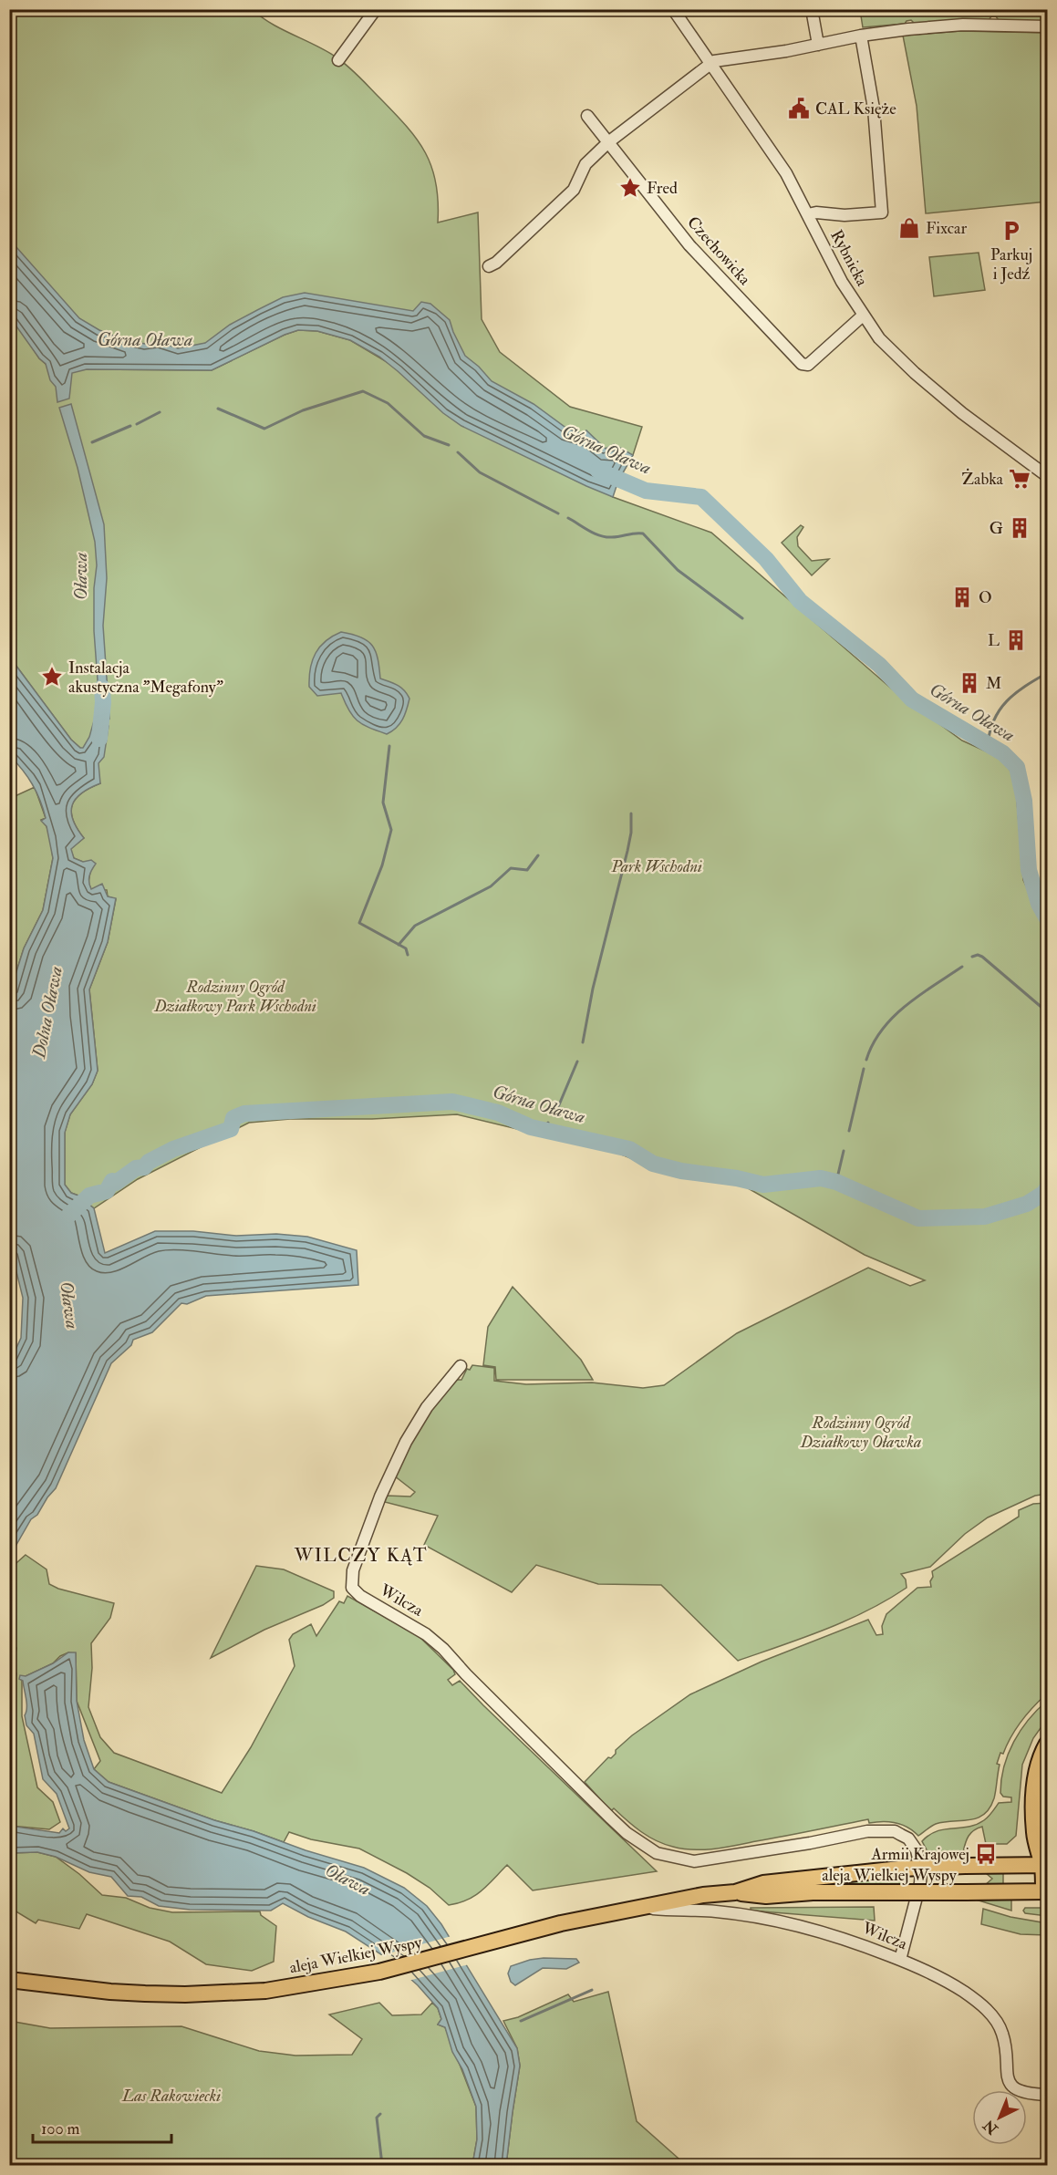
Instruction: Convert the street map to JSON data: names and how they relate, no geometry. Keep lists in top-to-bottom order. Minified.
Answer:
{"streets":{"main road":["aleja Wielkiej Wyspy"],"street":["Czechowicka","Rybnicka","Wilcza"]},"crossings":[["Czechowicka","Rybnicka"],["Wilcza","aleja Wielkiej Wyspy"]],"districts":["WILCZY KĄT"],"water":["Górna Oława","Oława","Dolna Oława"],"parks":["Park Wschodni","Rodzinny Ogród Działkowy Park Wschodni","Rodzinny Ogród Działkowy Oławka","Las Rakowiecki"],"places":{"public building":["CAL Księże"],"place":["Fred","Instalacja akustyczna \"Megafony\""],"shop":["Fixcar"],"parking":["Parkuj i Jedź"],"supermarket":["Żabka"],"building":["G","O","L","M"],"bus stop":["Armii Krajowej"]},"scale_bar":"100 m","north":"bottom left"}
